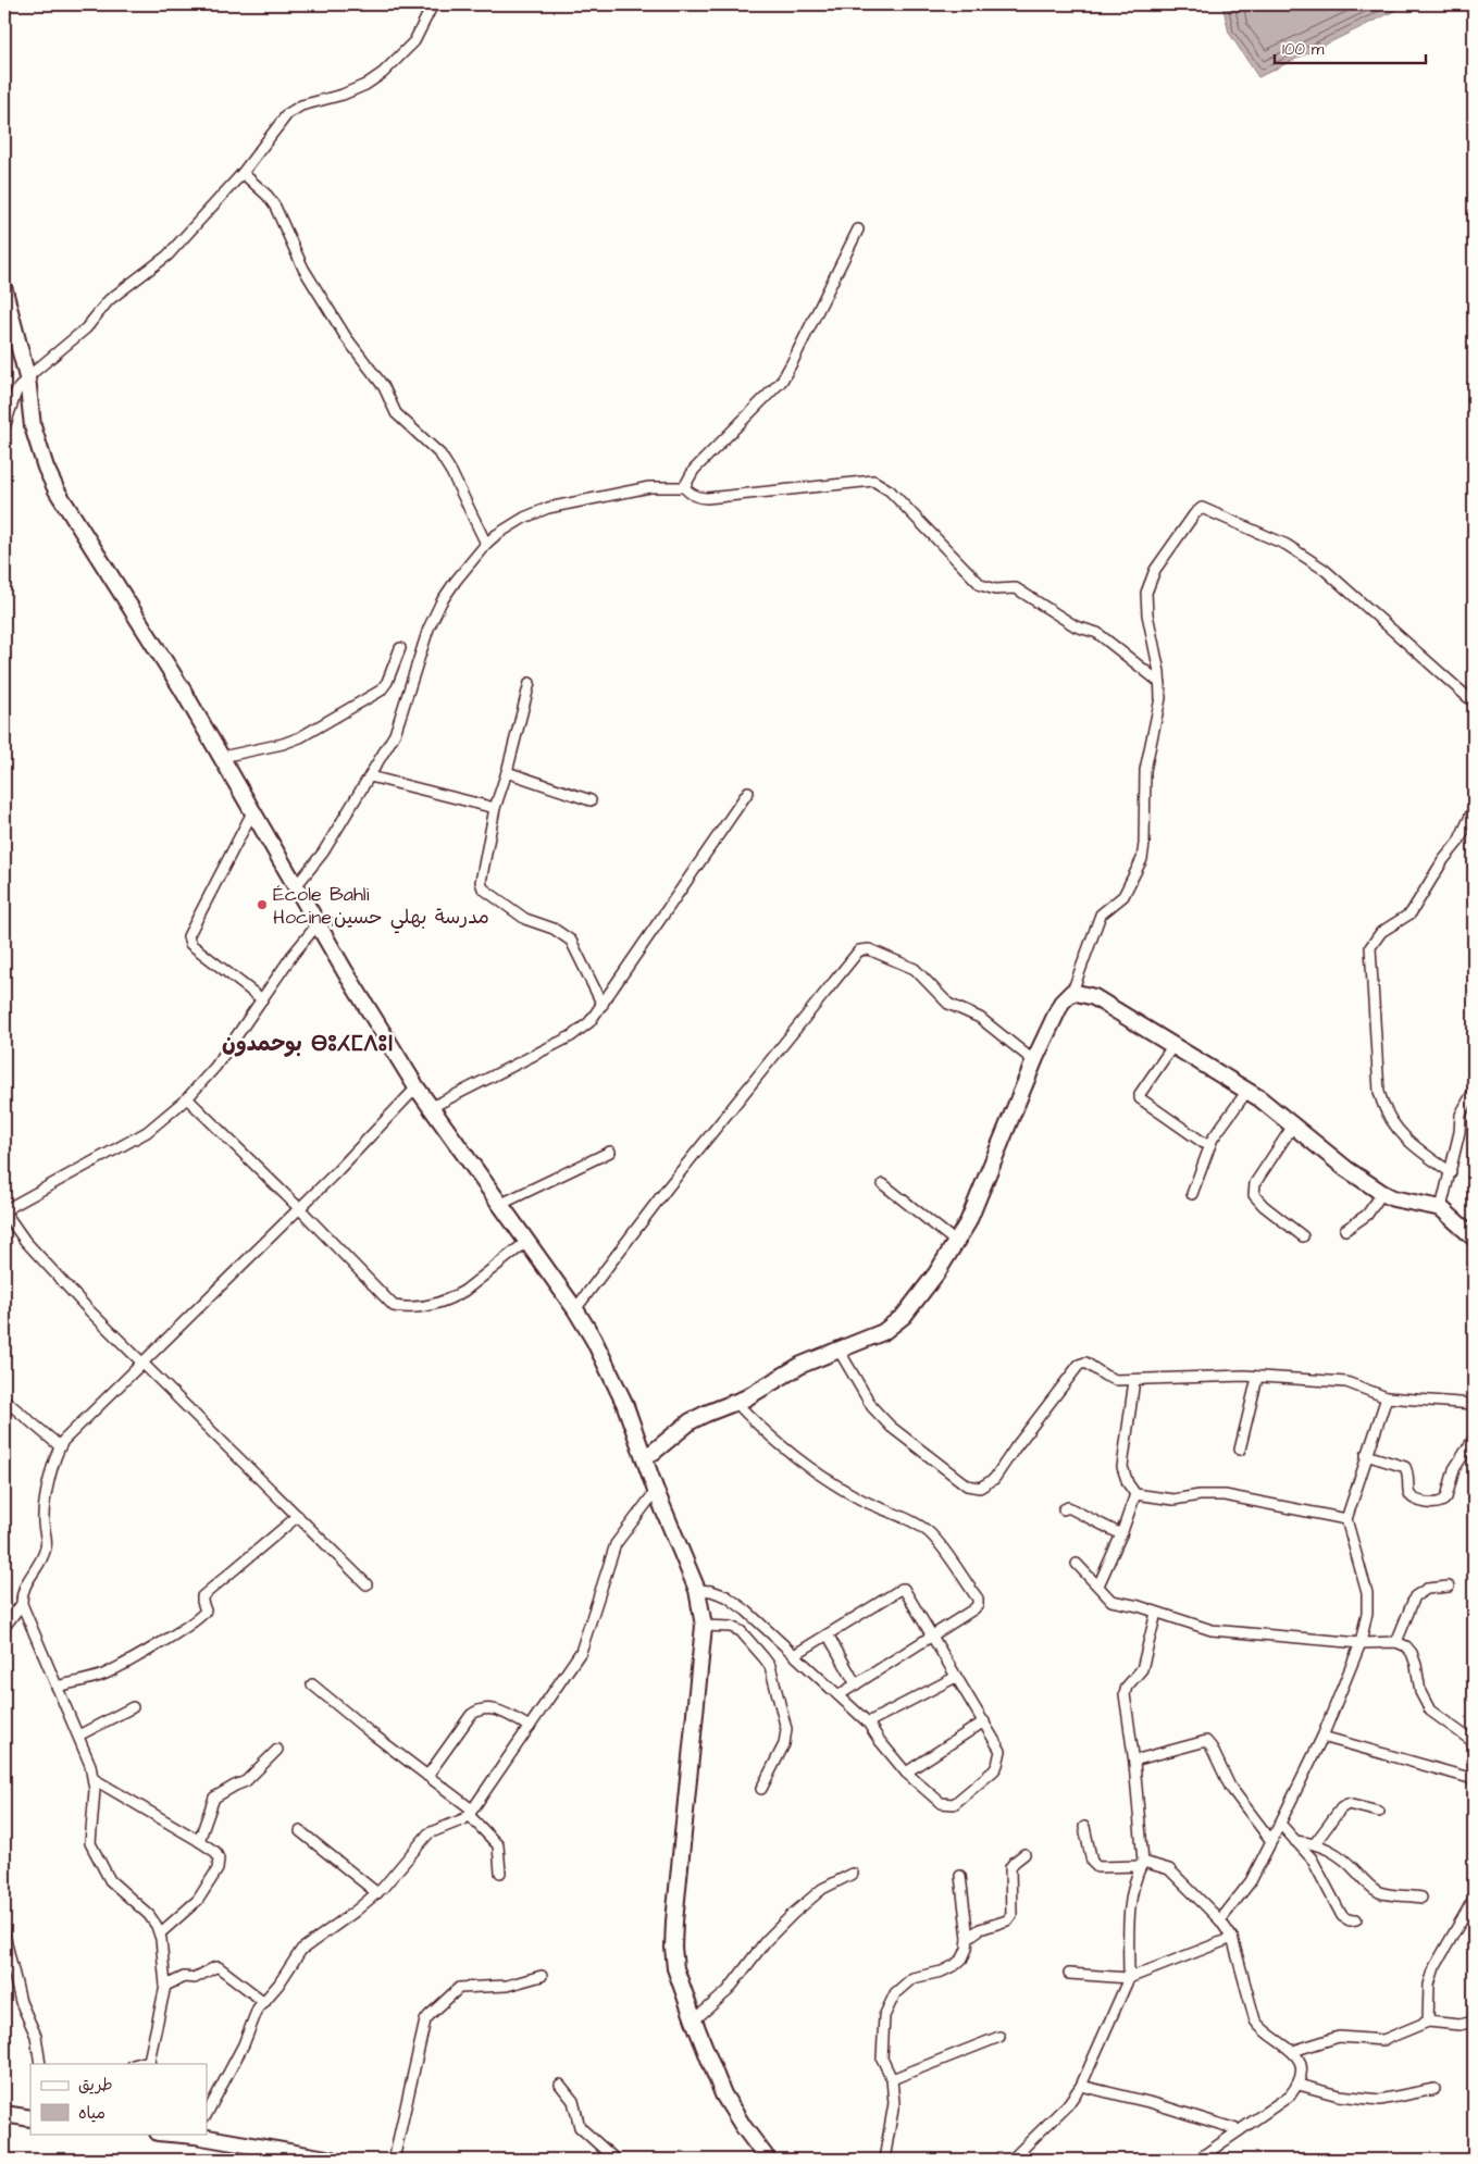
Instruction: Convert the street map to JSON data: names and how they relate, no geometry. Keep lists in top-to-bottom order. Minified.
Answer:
{"districts":["بوحمدون ⴱⵓⵃⵎⴷⵓⵏ"],"places":["École Bahli Hocine;مدرسة بهلي حسين"],"legend":["طريق","مياه"],"scale_bar":"100 m"}
